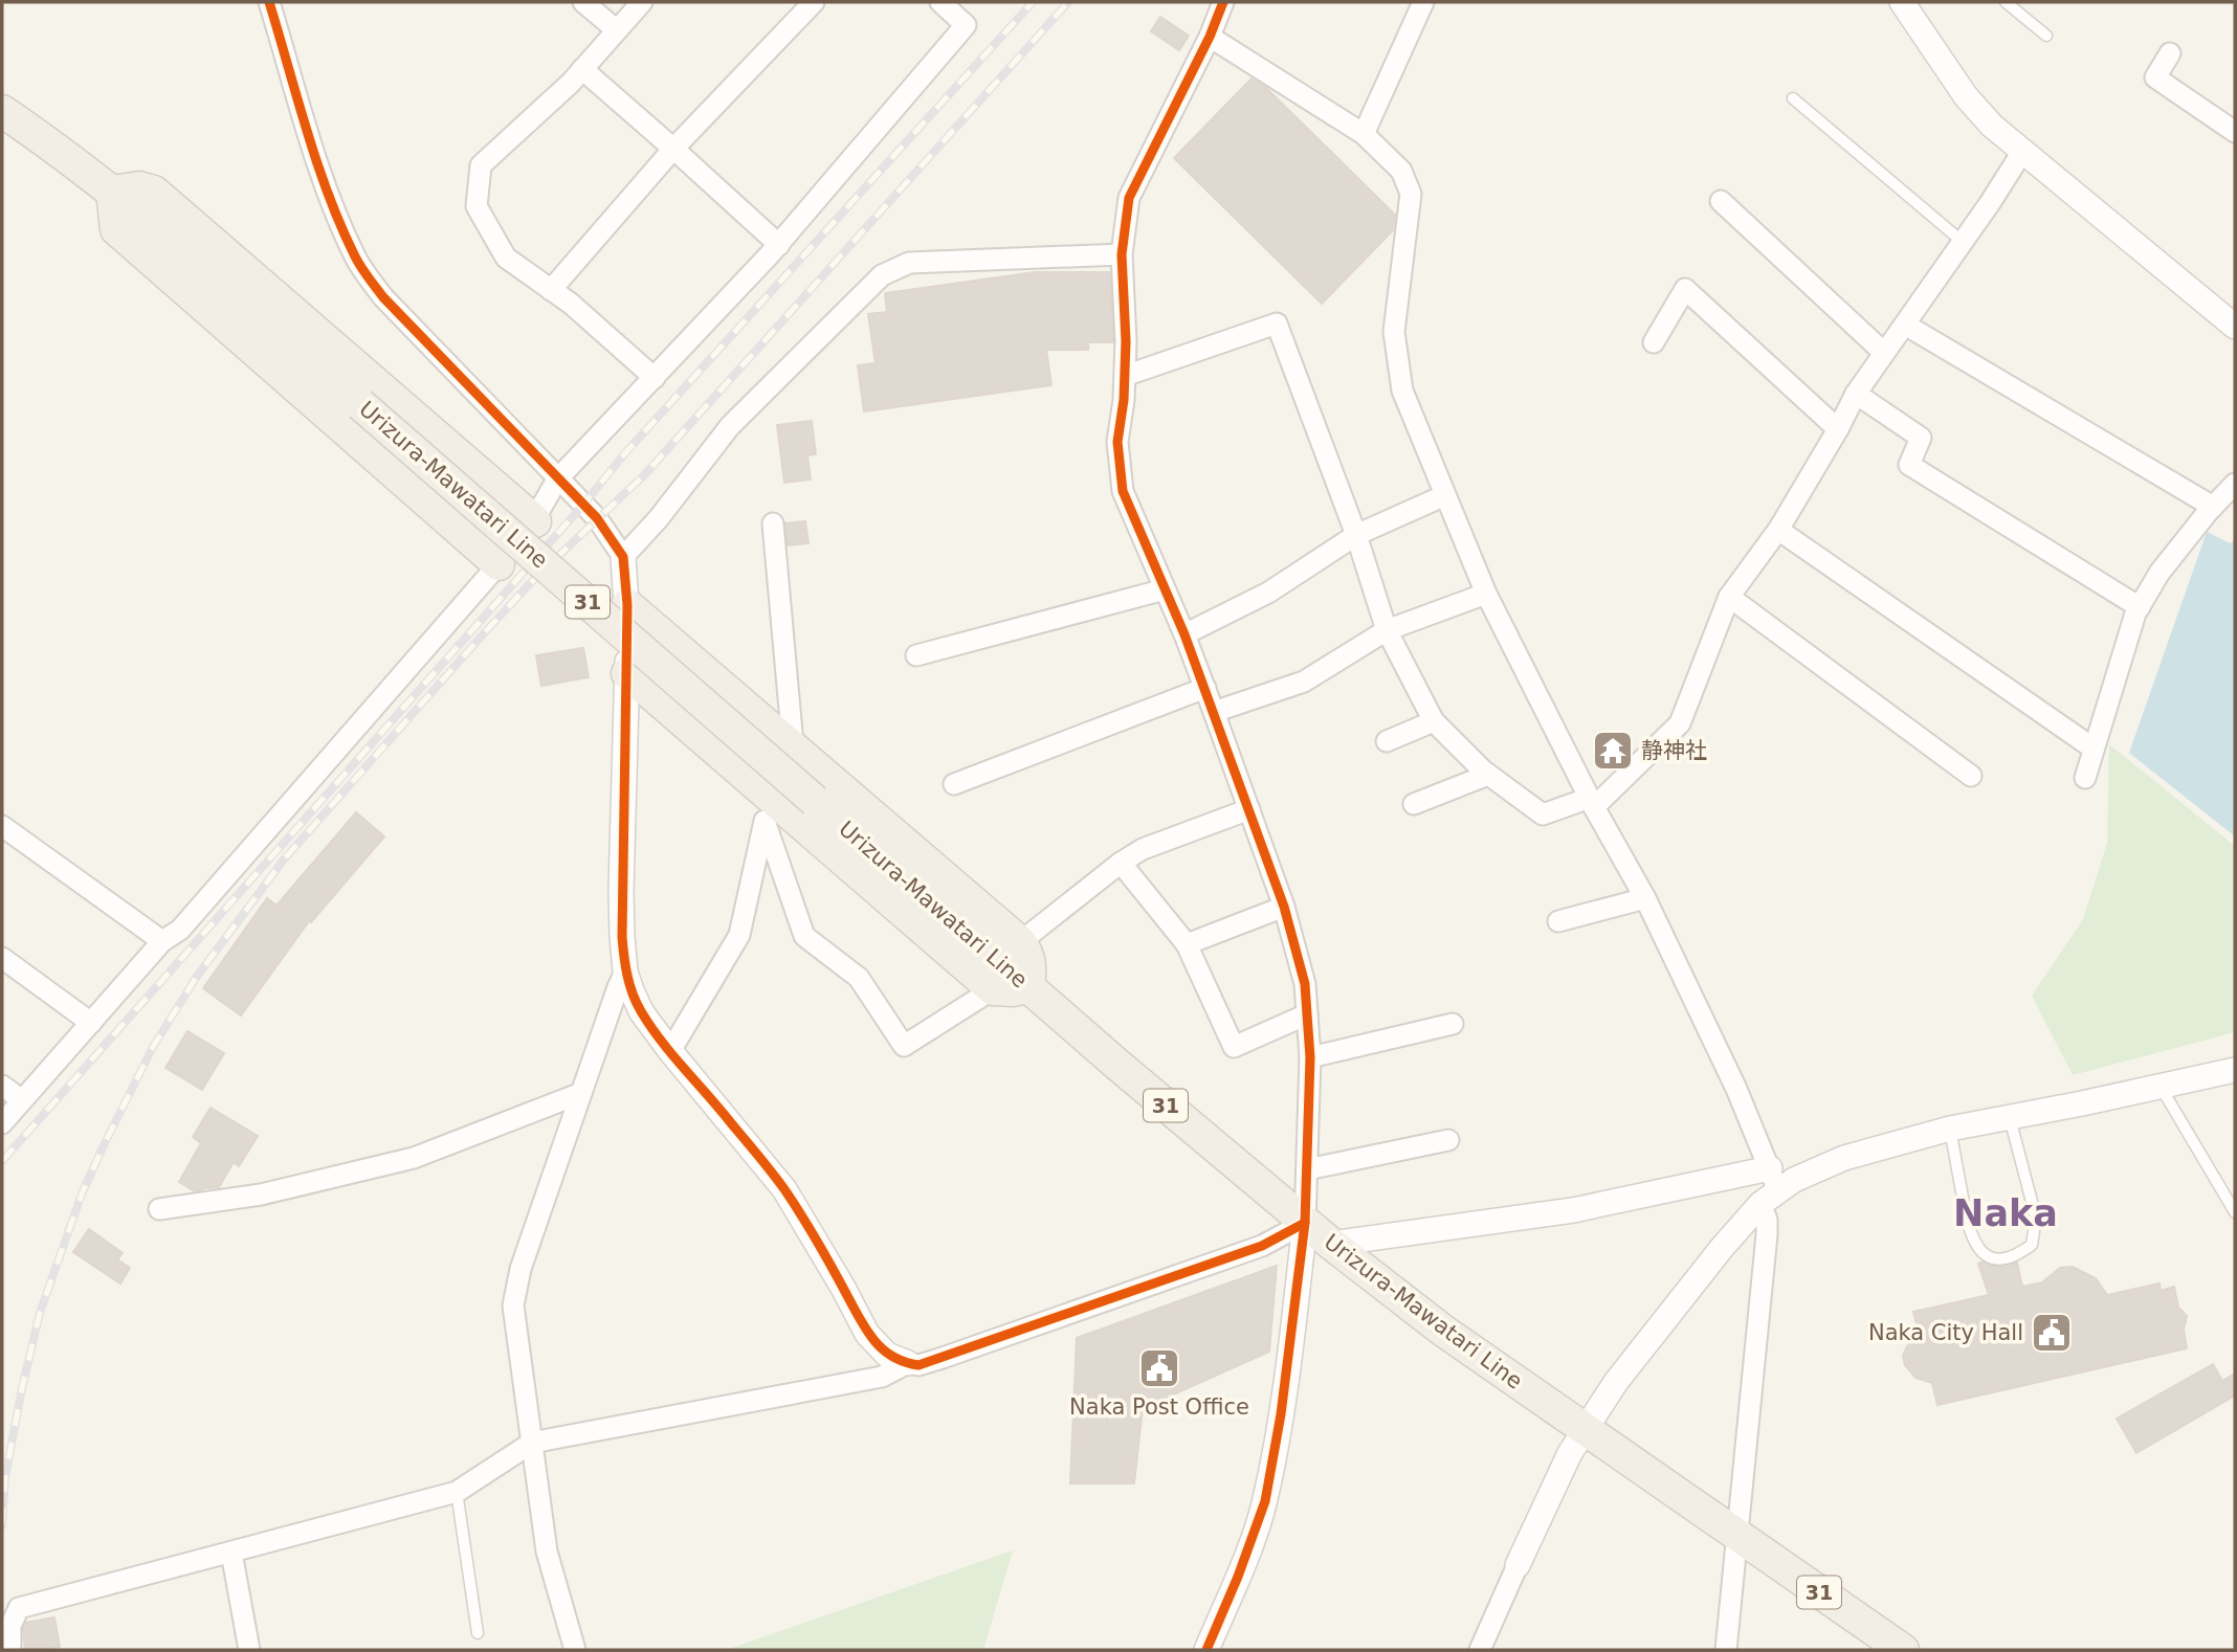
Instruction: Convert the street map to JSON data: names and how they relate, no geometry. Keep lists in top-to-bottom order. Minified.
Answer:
{"streets":{"main road":["Urizura-Mawatari Line","31"]},"districts":["Naka"],"places":{"temple":["静神社"],"public building":["Naka City Hall","Naka Post Office"]}}
